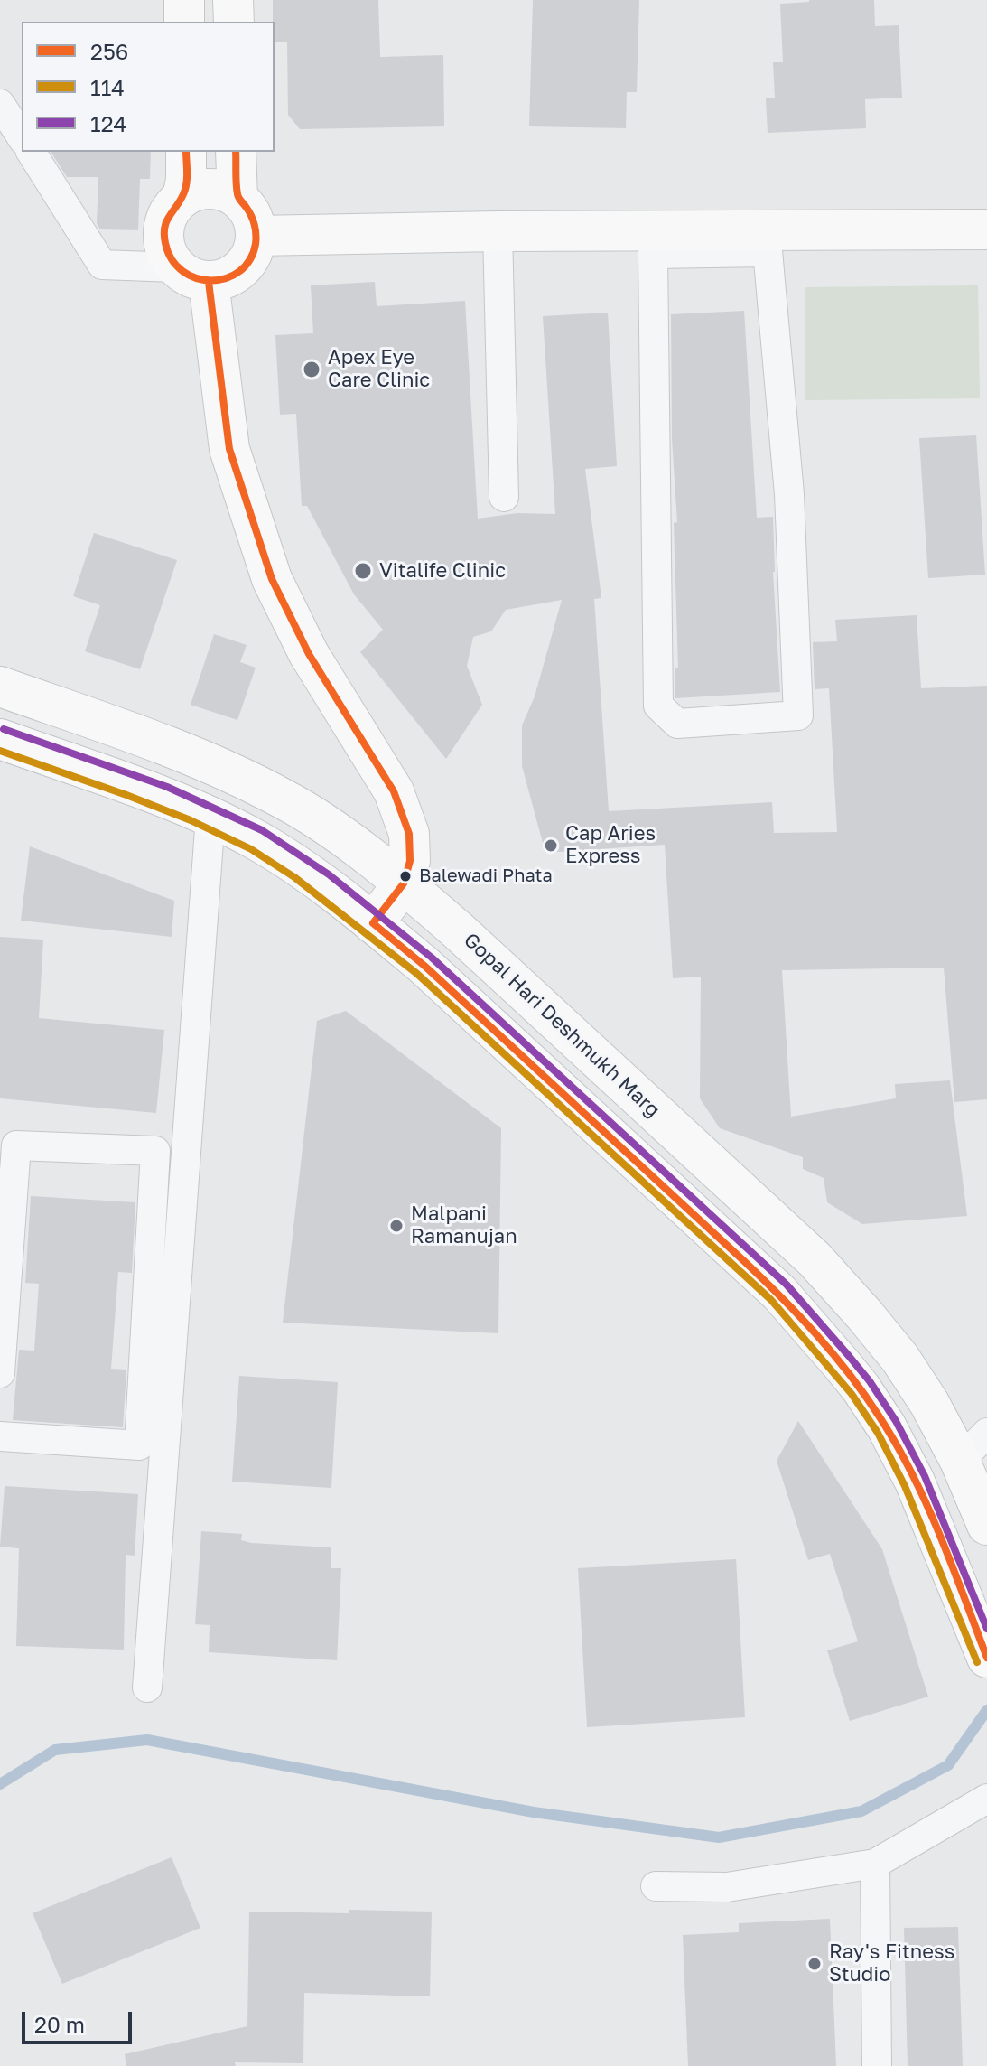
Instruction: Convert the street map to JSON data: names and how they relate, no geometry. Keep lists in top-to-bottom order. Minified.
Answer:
{"streets":{"main road":["Gopal Hari Deshmukh Marg"]},"places":["Apex Eye Care Clinic","Vitalife Clinic","Cap Aries Express","Balewadi Phata","Malpani Ramanujan","Ray's Fitness Studio"],"lines":["transit line 256","transit line 124","transit line 114"],"legend":["256","114","124"],"scale_bar":"20 m"}
